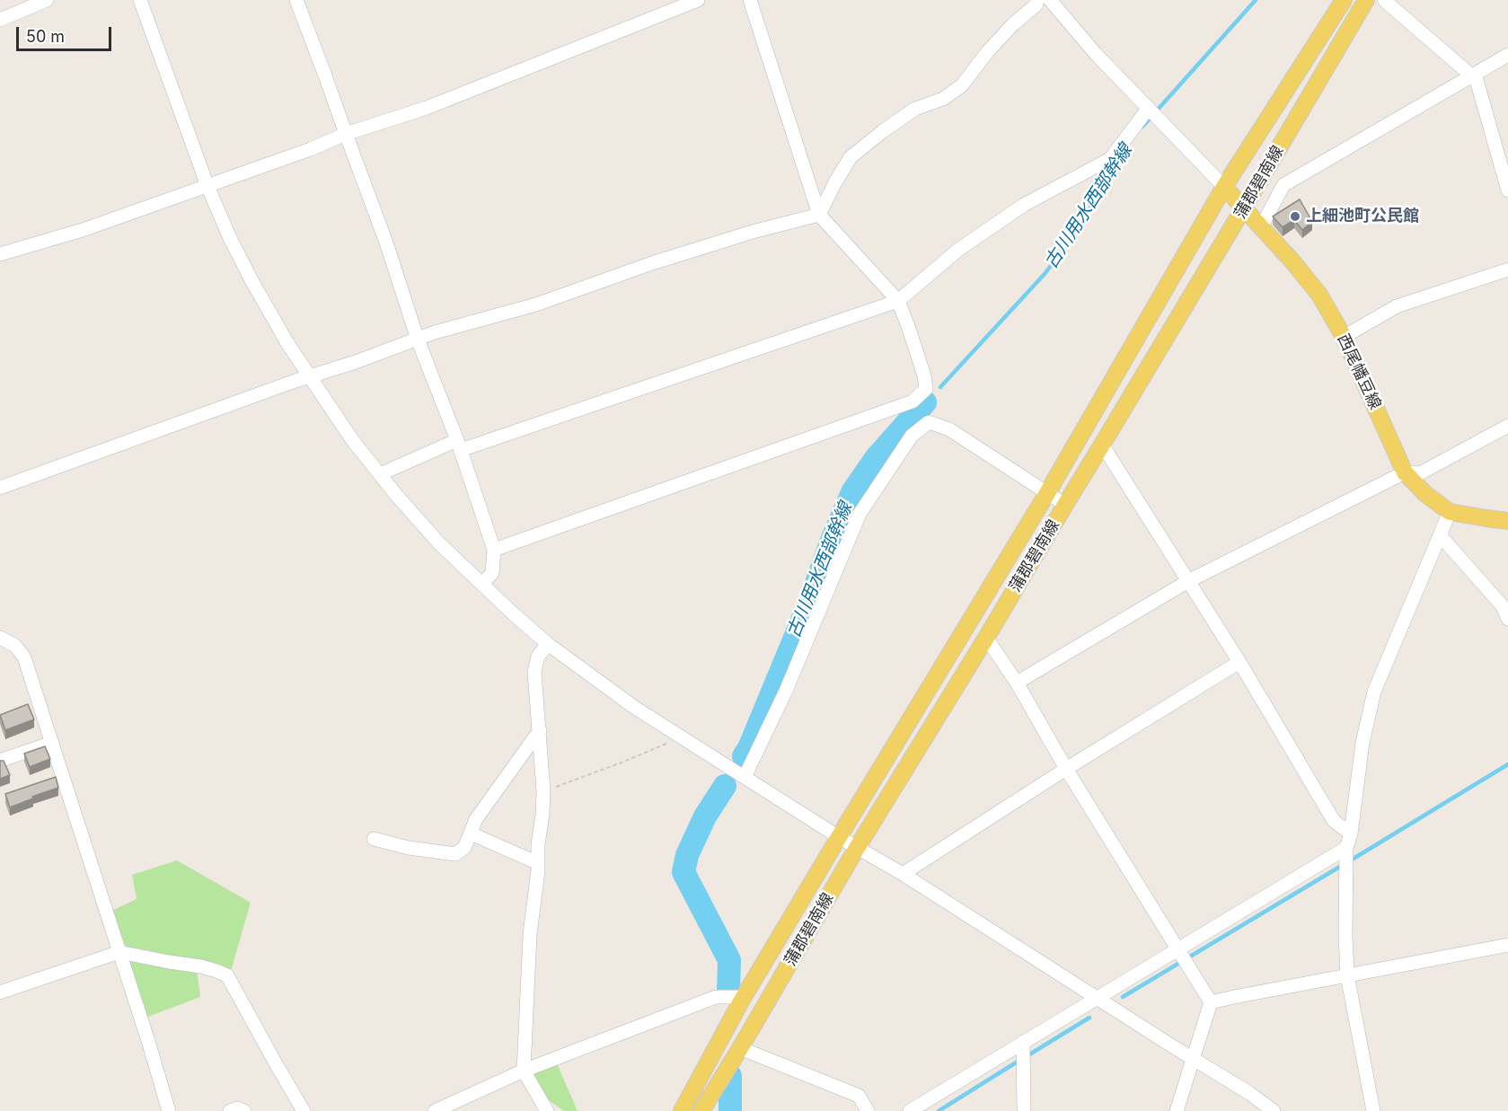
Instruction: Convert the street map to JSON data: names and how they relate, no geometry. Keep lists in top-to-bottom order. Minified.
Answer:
{"streets":{"main road":["蒲郡碧南線","西尾幡豆線"]},"crossings":[["蒲郡碧南線","西尾幡豆線"]],"water":["古川用水西部幹線"],"places":["上細池町公民館"],"scale_bar":"50 m"}
